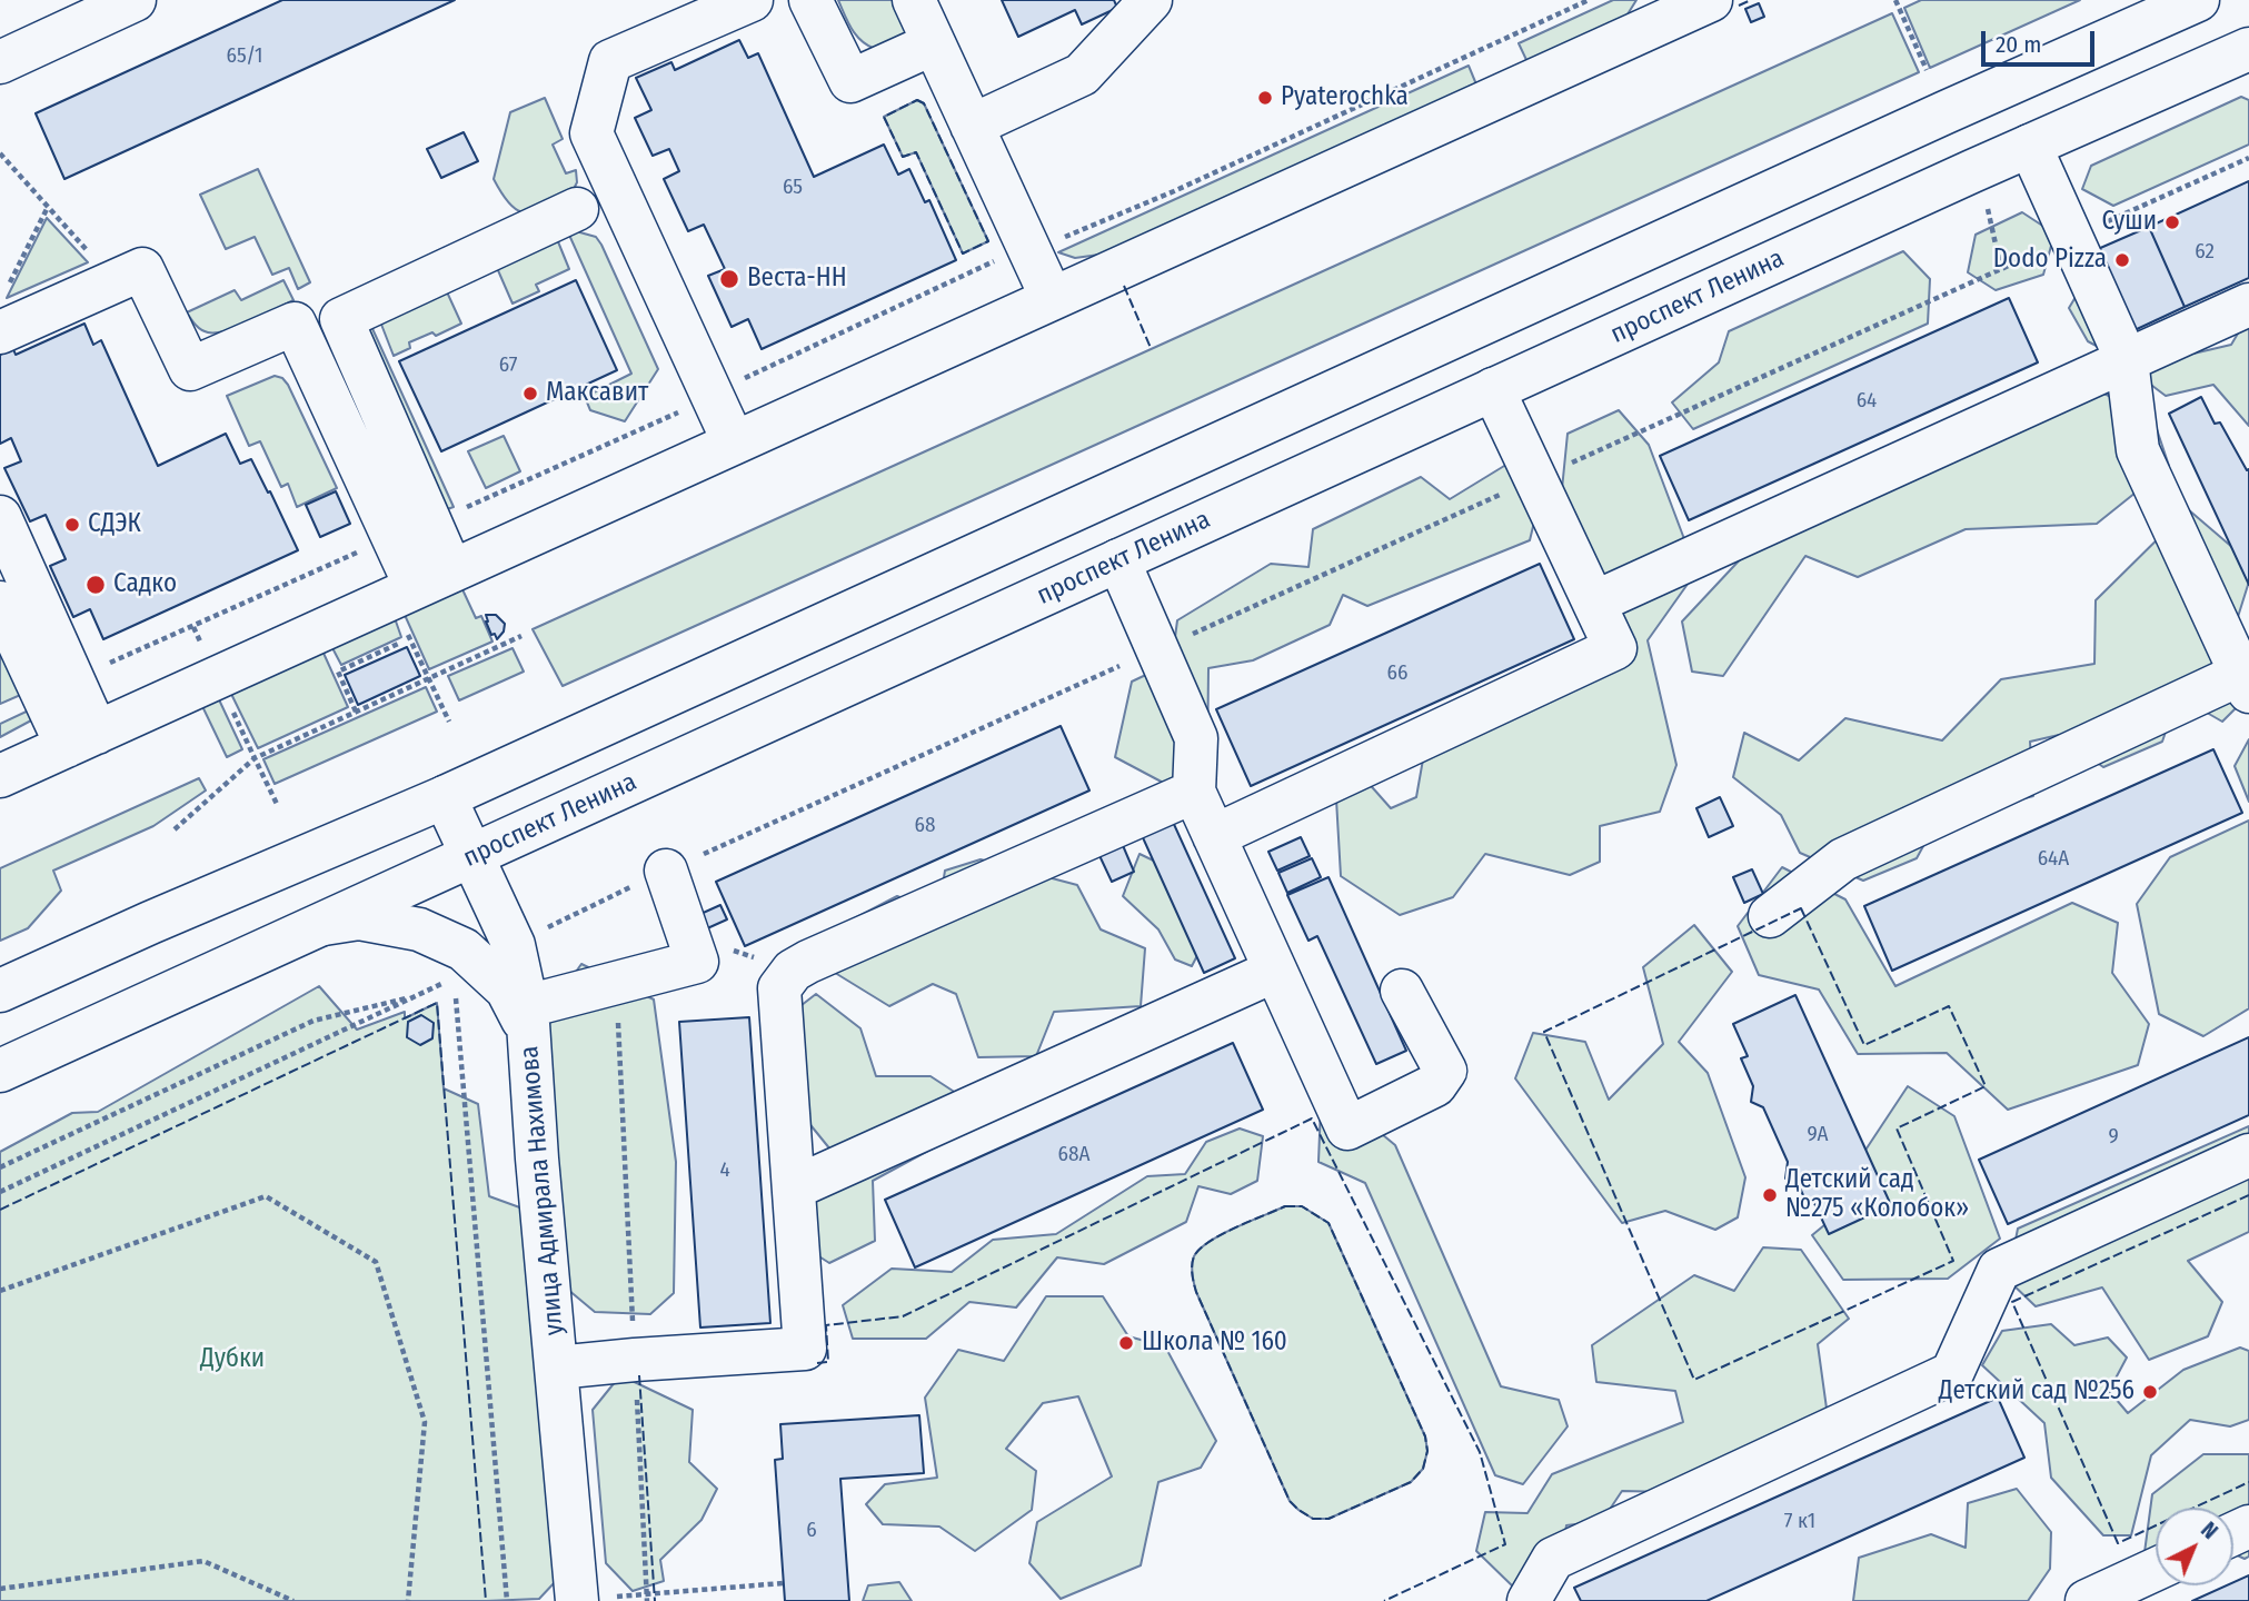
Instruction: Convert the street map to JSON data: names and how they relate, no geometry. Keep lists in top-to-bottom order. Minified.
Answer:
{"streets":{"main road":["проспект Ленина","улица Адмирала Нахимова"]},"crossings":[["проспект Ленина","улица Адмирала Нахимова"]],"parks":["Дубки"],"places":["Pyaterochka","Суши","Dodo Pizza","Веста-НН","Максавит","СДЭК","Садко","Детский сад №275 «Колобок»","Школа № 160","Детский сад №256"],"house_numbers":["65/1","65","62","67","64","66","68","64А","9А","9","68А","4","7 к1","6"],"scale_bar":"20 m","north":"top right"}
